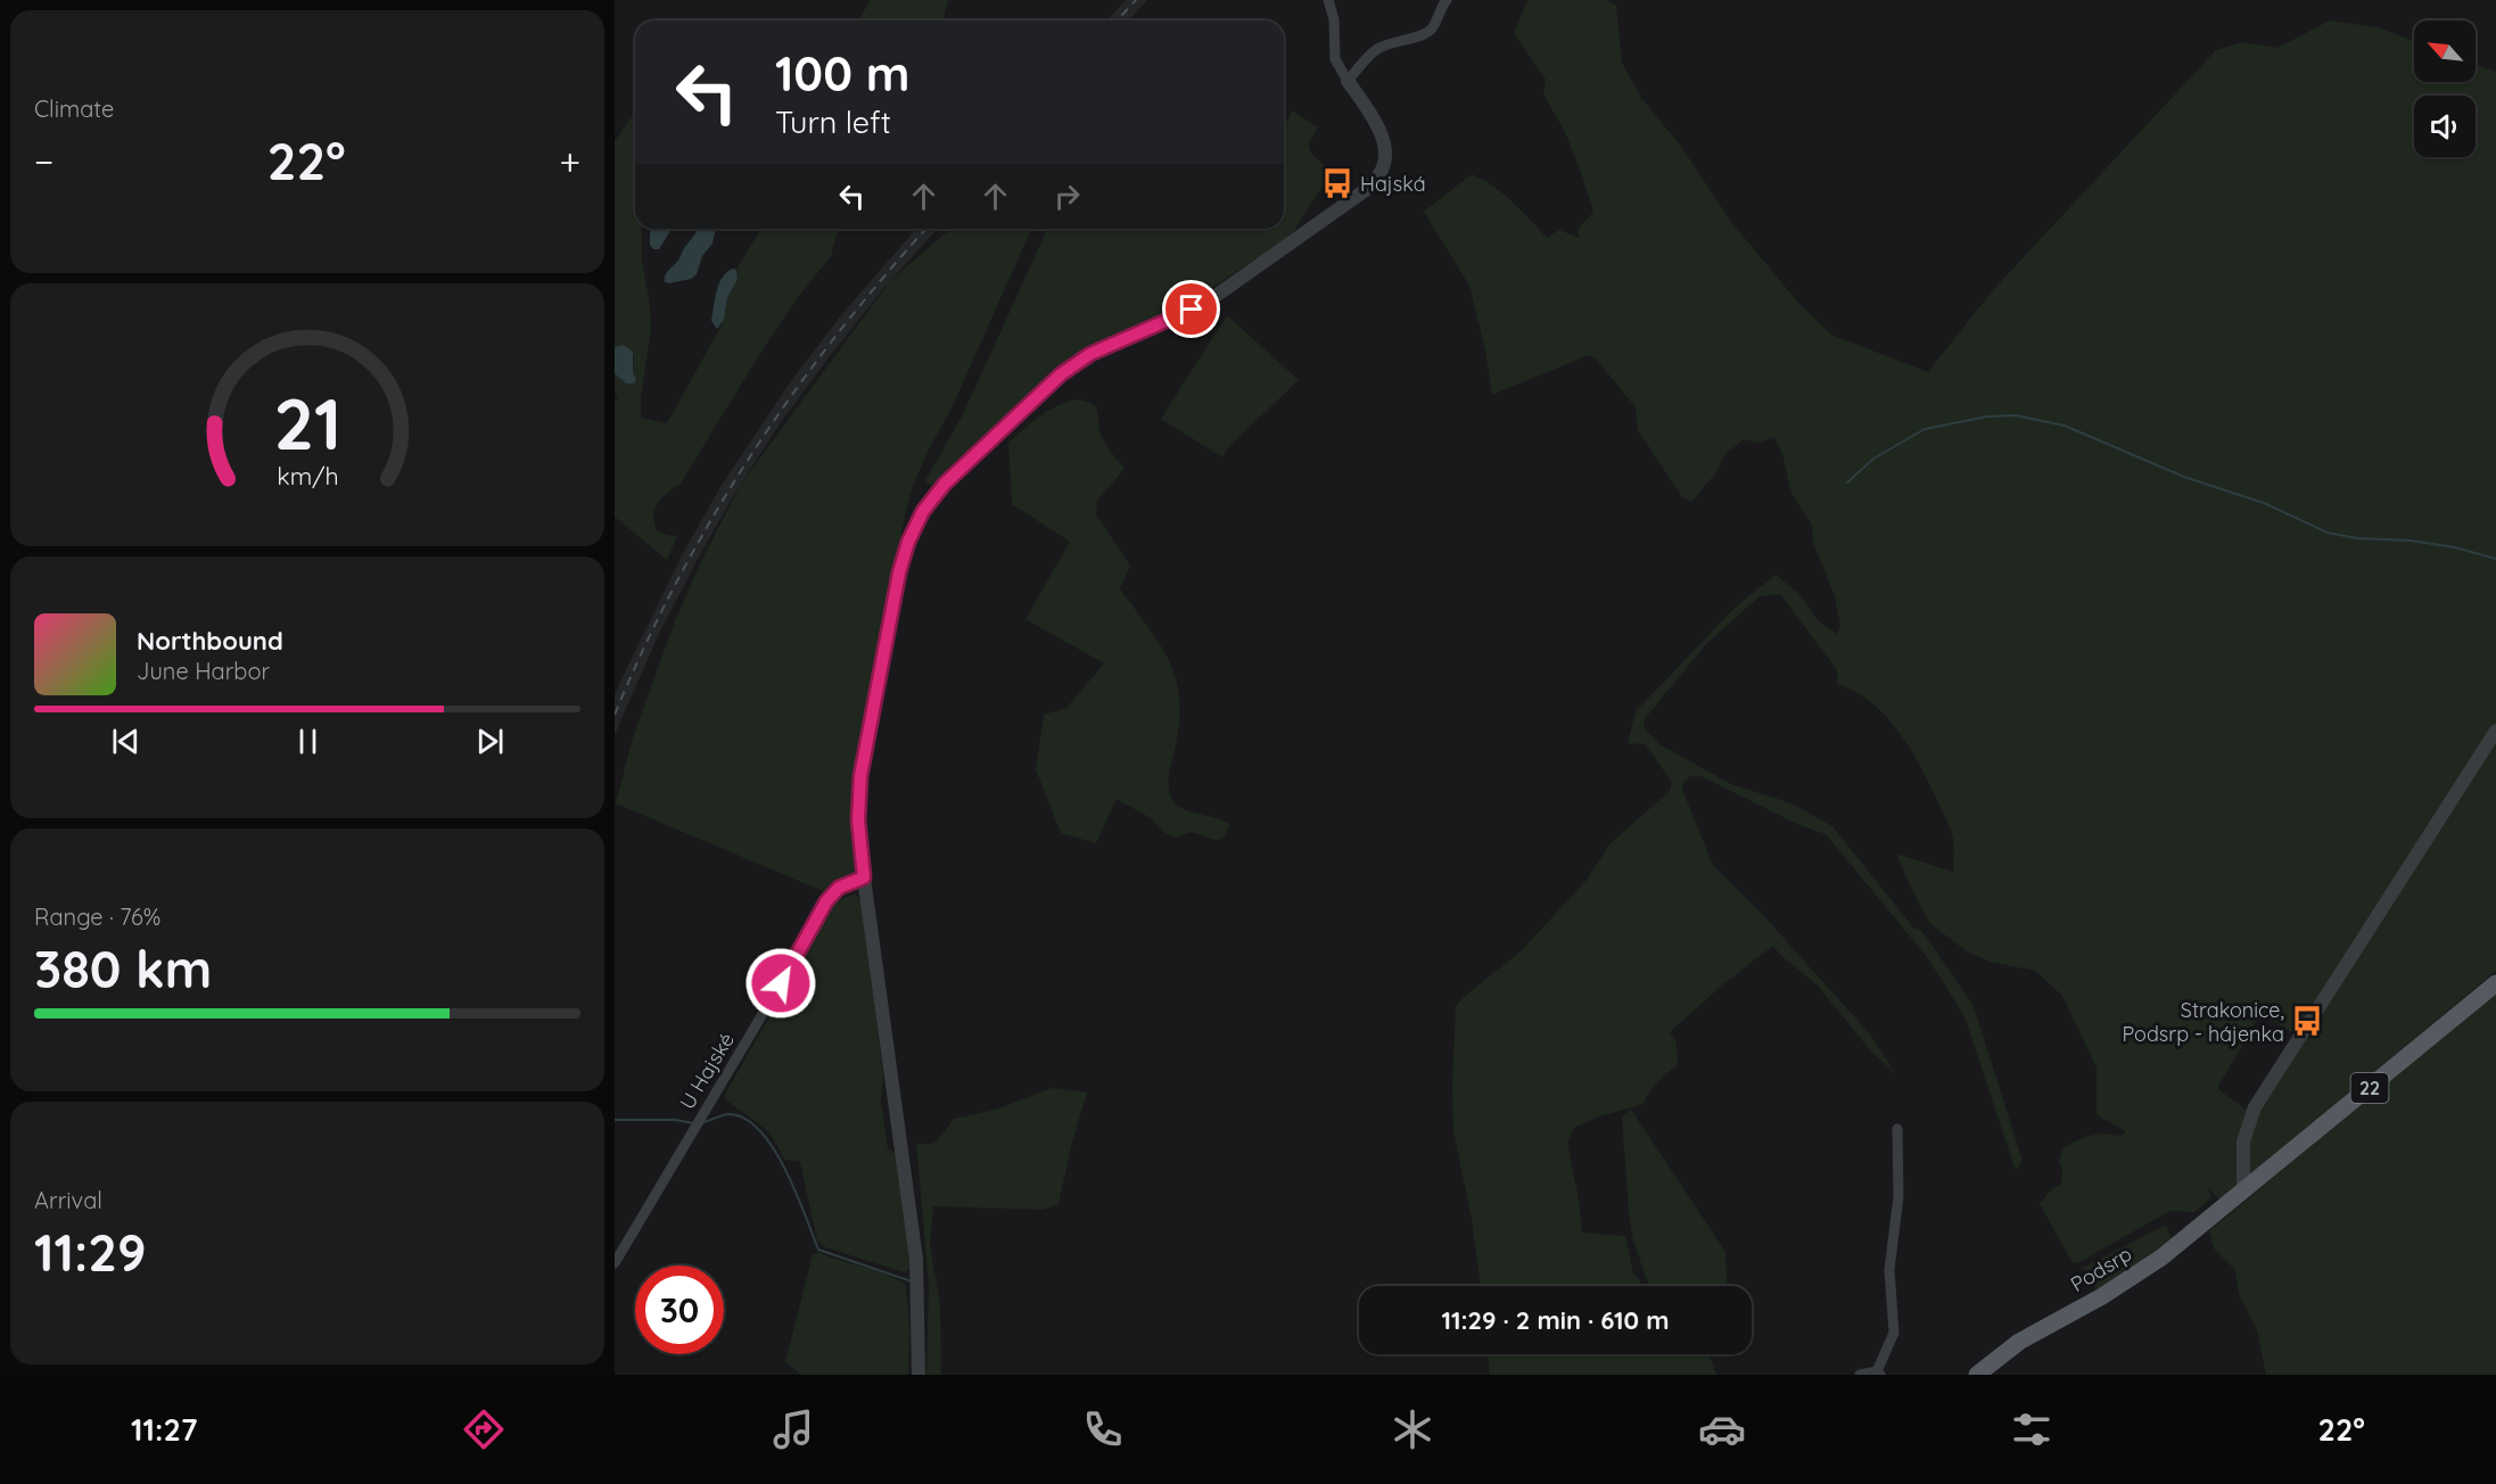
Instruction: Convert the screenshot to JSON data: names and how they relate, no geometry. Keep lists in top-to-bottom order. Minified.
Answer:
{"streets":{"main road":["22","Podsrp"],"street":["U Hajské"]},"crossings":[["22","Podsrp"]],"places":{"bus stop":["Hajská","Strakonice, Podsrp - hájenka"]},"north":"top left","page":{"tile":["Climate",["Range · 76%","380 km"],["Arrival","11:29"]],"turn":["100 m","Turn left"],"heat":["−","22°","+"],"song":["Northbound","June Harbor"],"limit":"30","trip":"11:29 · 2 min · 610 m","tabs":["11:27","22°"],"gauge":["21","km/h"]}}
